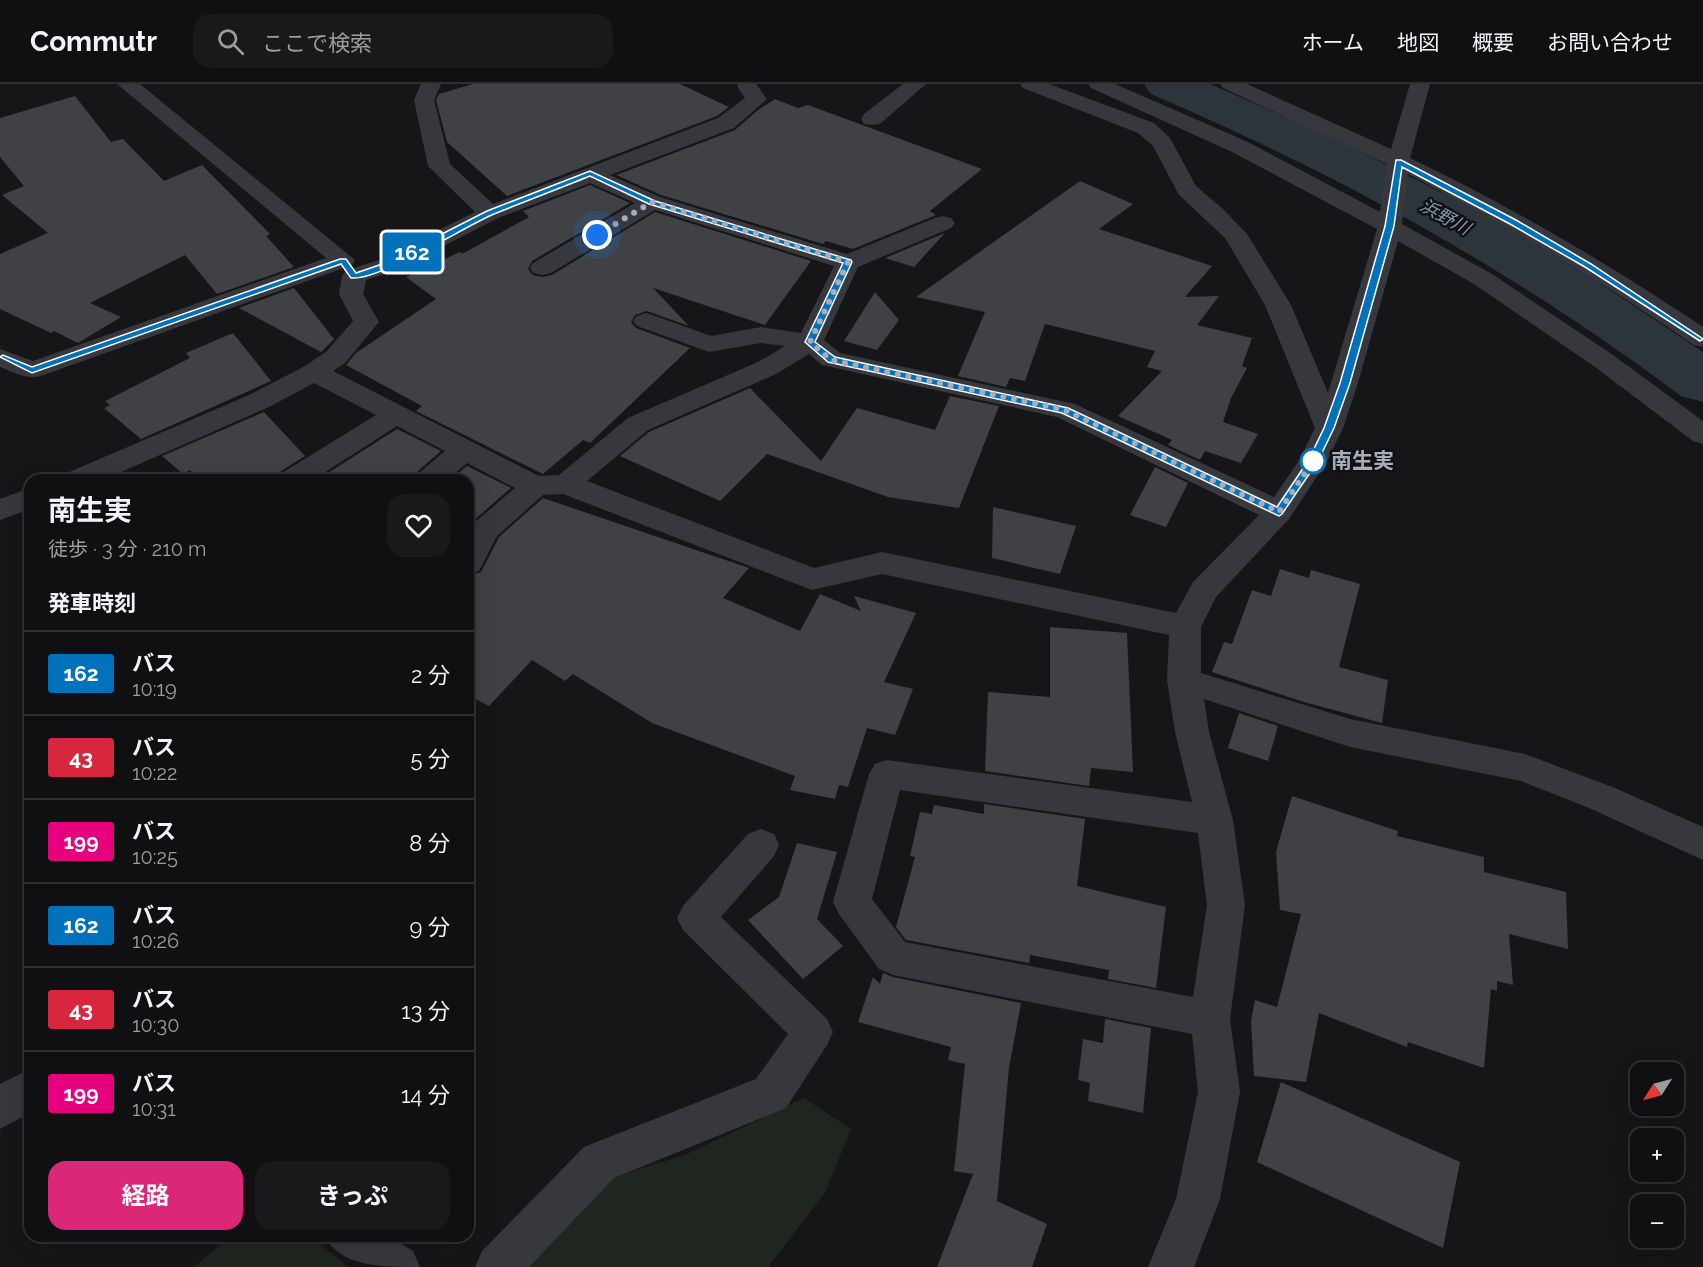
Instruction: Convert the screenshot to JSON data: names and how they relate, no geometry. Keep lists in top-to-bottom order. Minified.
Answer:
{"water":["浜野川"],"places":["南生実"],"lines":["bus line 162"],"north":"bottom left","page":{"header":"Commutr","search":"ここで検索","nav":["ホーム","地図","概要","お問い合わせ"],"on_map":"162","heading":[["南生実","徒歩 · 3 分 · 210 m"],"発車時刻"],"list":[{"mark":"162","name":"バス","note":"10:19","value":"2 分"},{"mark":"43","name":"バス","note":"10:22","value":"5 分"},{"mark":"199","name":"バス","note":"10:25","value":"8 分"},{"mark":"162","name":"バス","note":"10:26","value":"9 分"},{"mark":"43","name":"バス","note":"10:30","value":"13 分"},{"mark":"199","name":"バス","note":"10:31","value":"14 分"}],"map_buttons":["+","−"],"buttons":["経路","きっぷ"]}}
